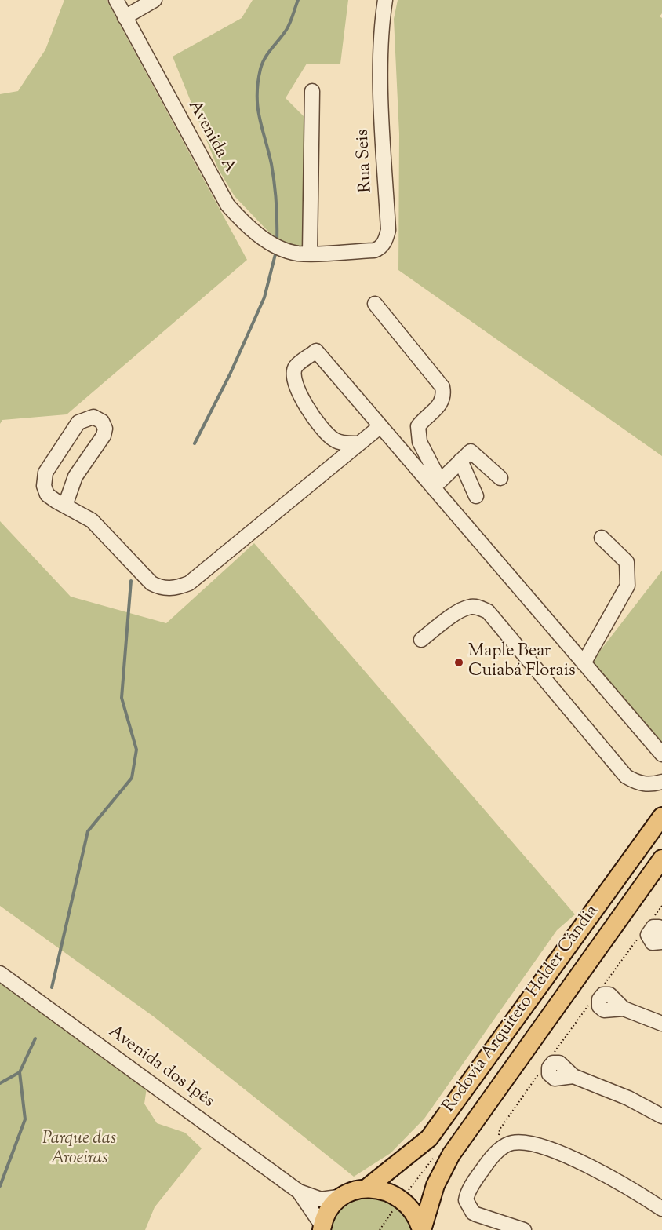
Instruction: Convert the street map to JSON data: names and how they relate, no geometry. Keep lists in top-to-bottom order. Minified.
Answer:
{"streets":{"main road":["Rodovia Arquiteto Helder Cândia"],"street":["Avenida A","Rua Seis","Avenida dos Ipês"]},"crossings":[["Avenida A","Rua Seis"]],"parks":["Parque das Aroeiras"],"places":["Maple Bear Cuiabá Florais"]}
